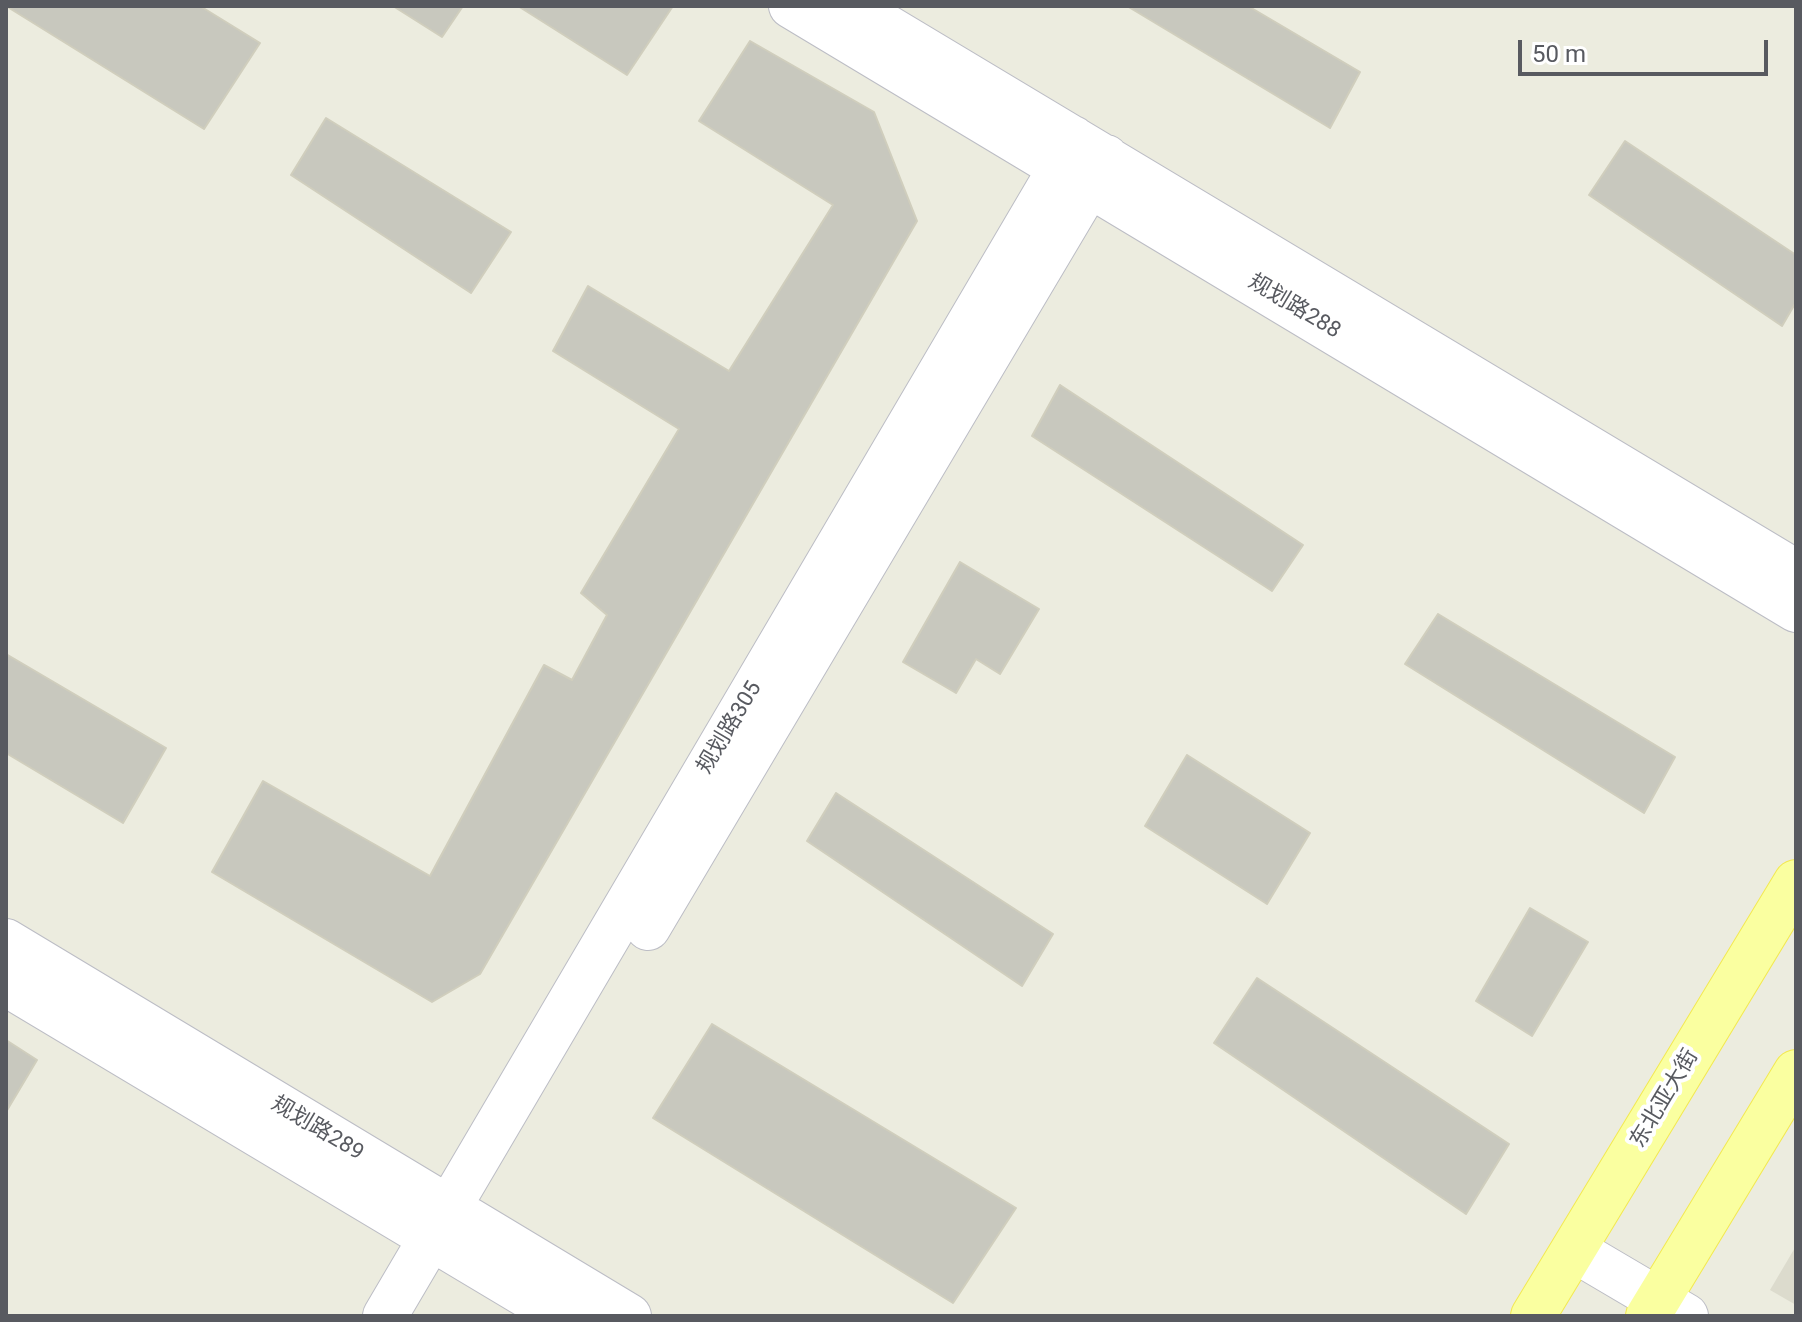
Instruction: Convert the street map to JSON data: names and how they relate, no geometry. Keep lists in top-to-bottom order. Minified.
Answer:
{"streets":{"main road":["东北亚大街"],"street":["规划路288","规划路305","规划路289"]},"crossings":[["规划路288","规划路305"],["规划路305","规划路289"]],"scale_bar":"50 m"}
